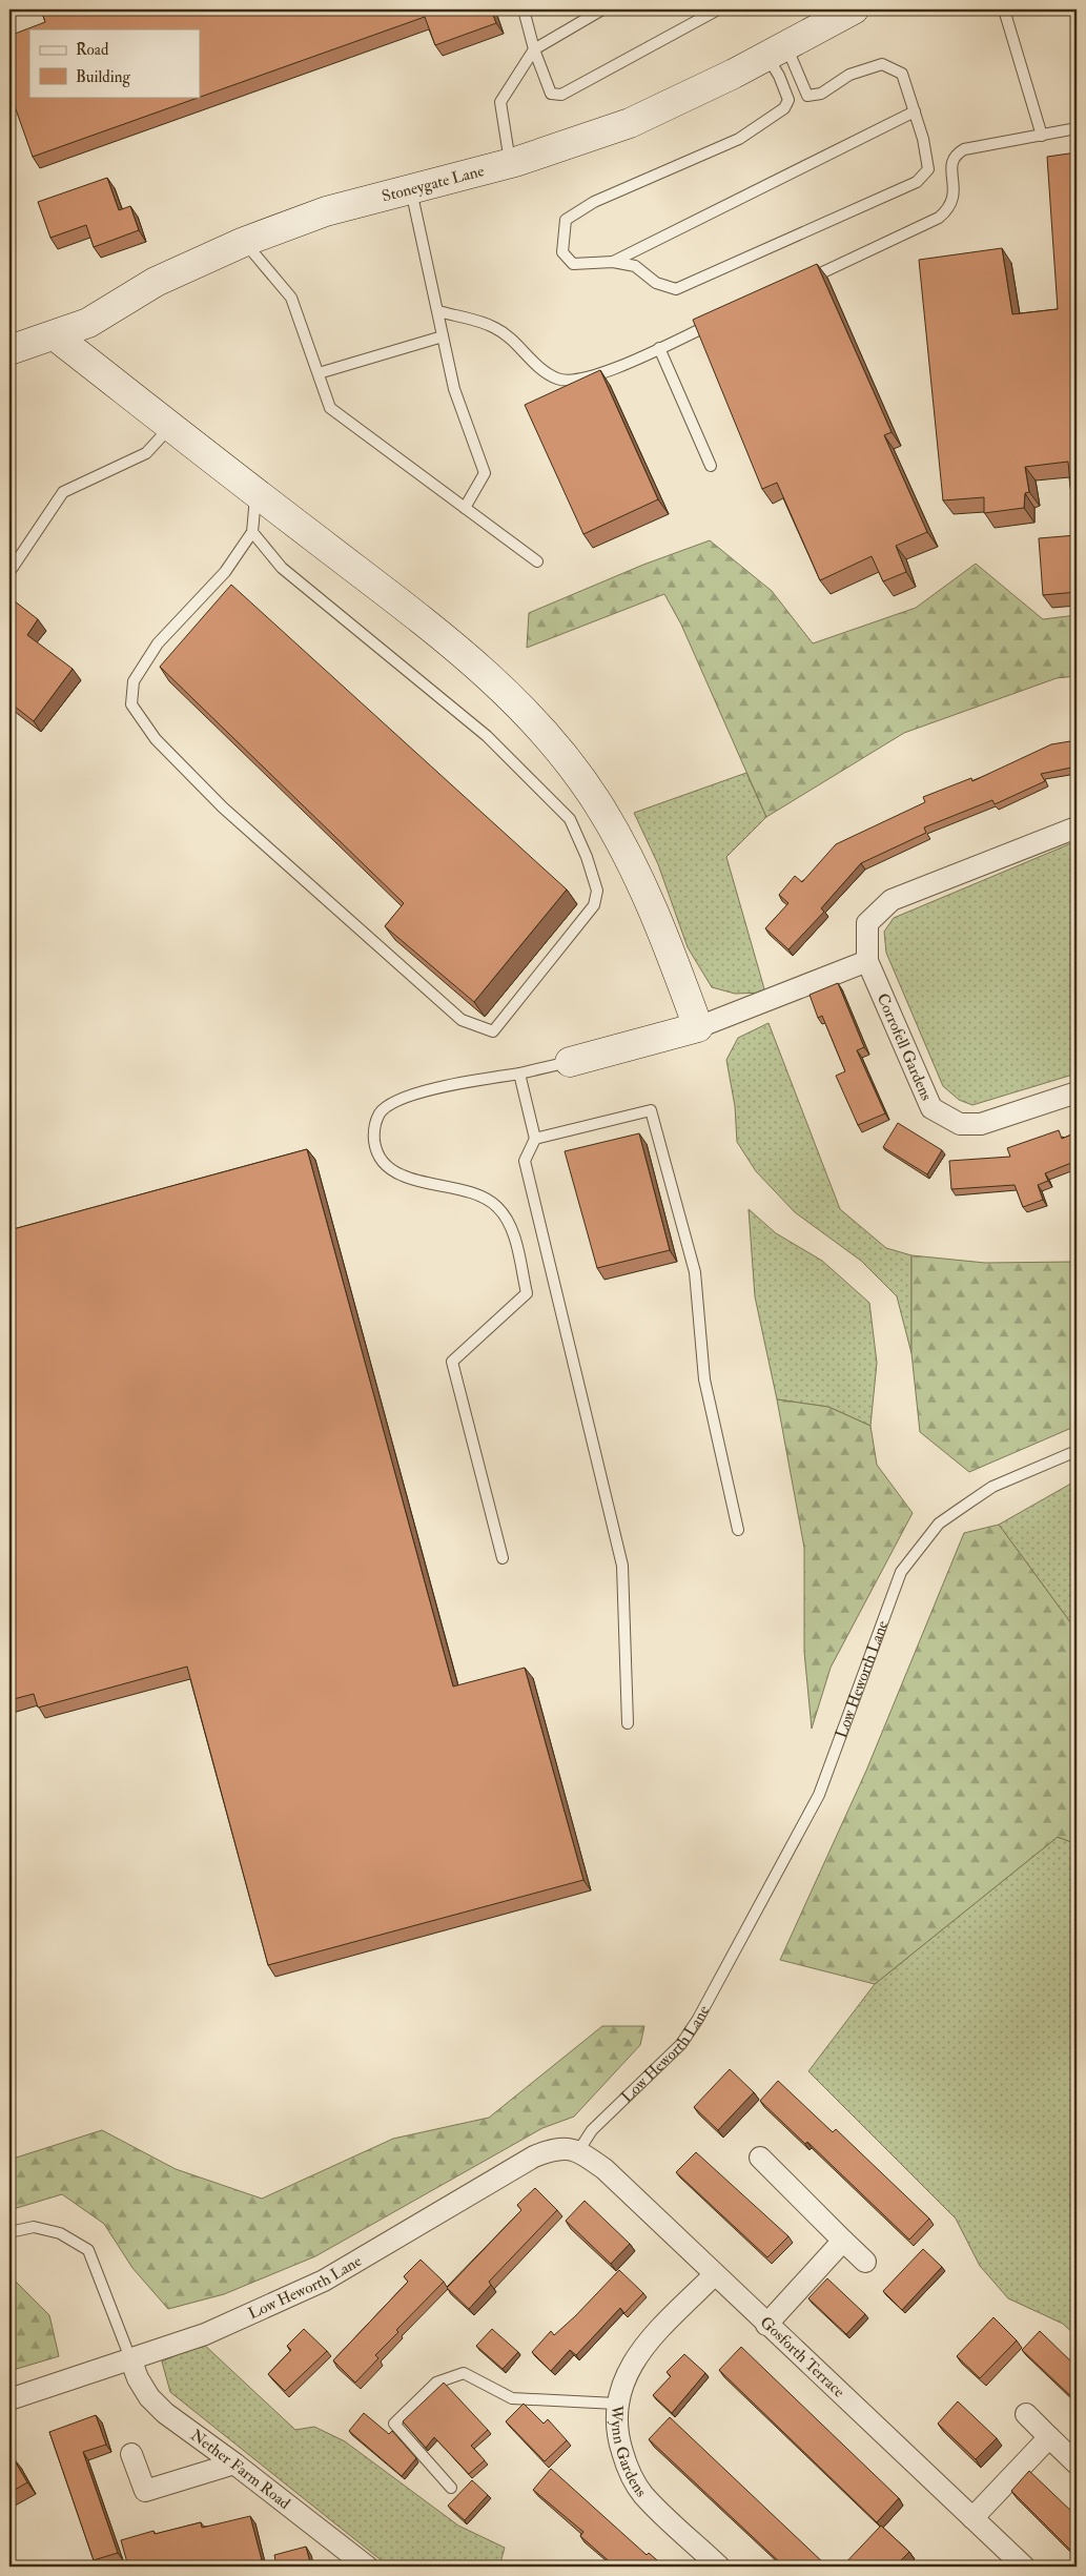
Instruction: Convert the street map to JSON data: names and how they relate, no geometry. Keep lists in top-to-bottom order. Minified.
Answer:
{"streets":{"street":["Stoneygate Lane","Corrofell Gardens","Low Heworth Lane","Gosforth Terrace","Wynn Gardens","Nether Farm Road"]},"crossings":[["Low Heworth Lane","Gosforth Terrace"],["Low Heworth Lane","Nether Farm Road"],["Gosforth Terrace","Wynn Gardens"]],"legend":["Road","Building"]}
